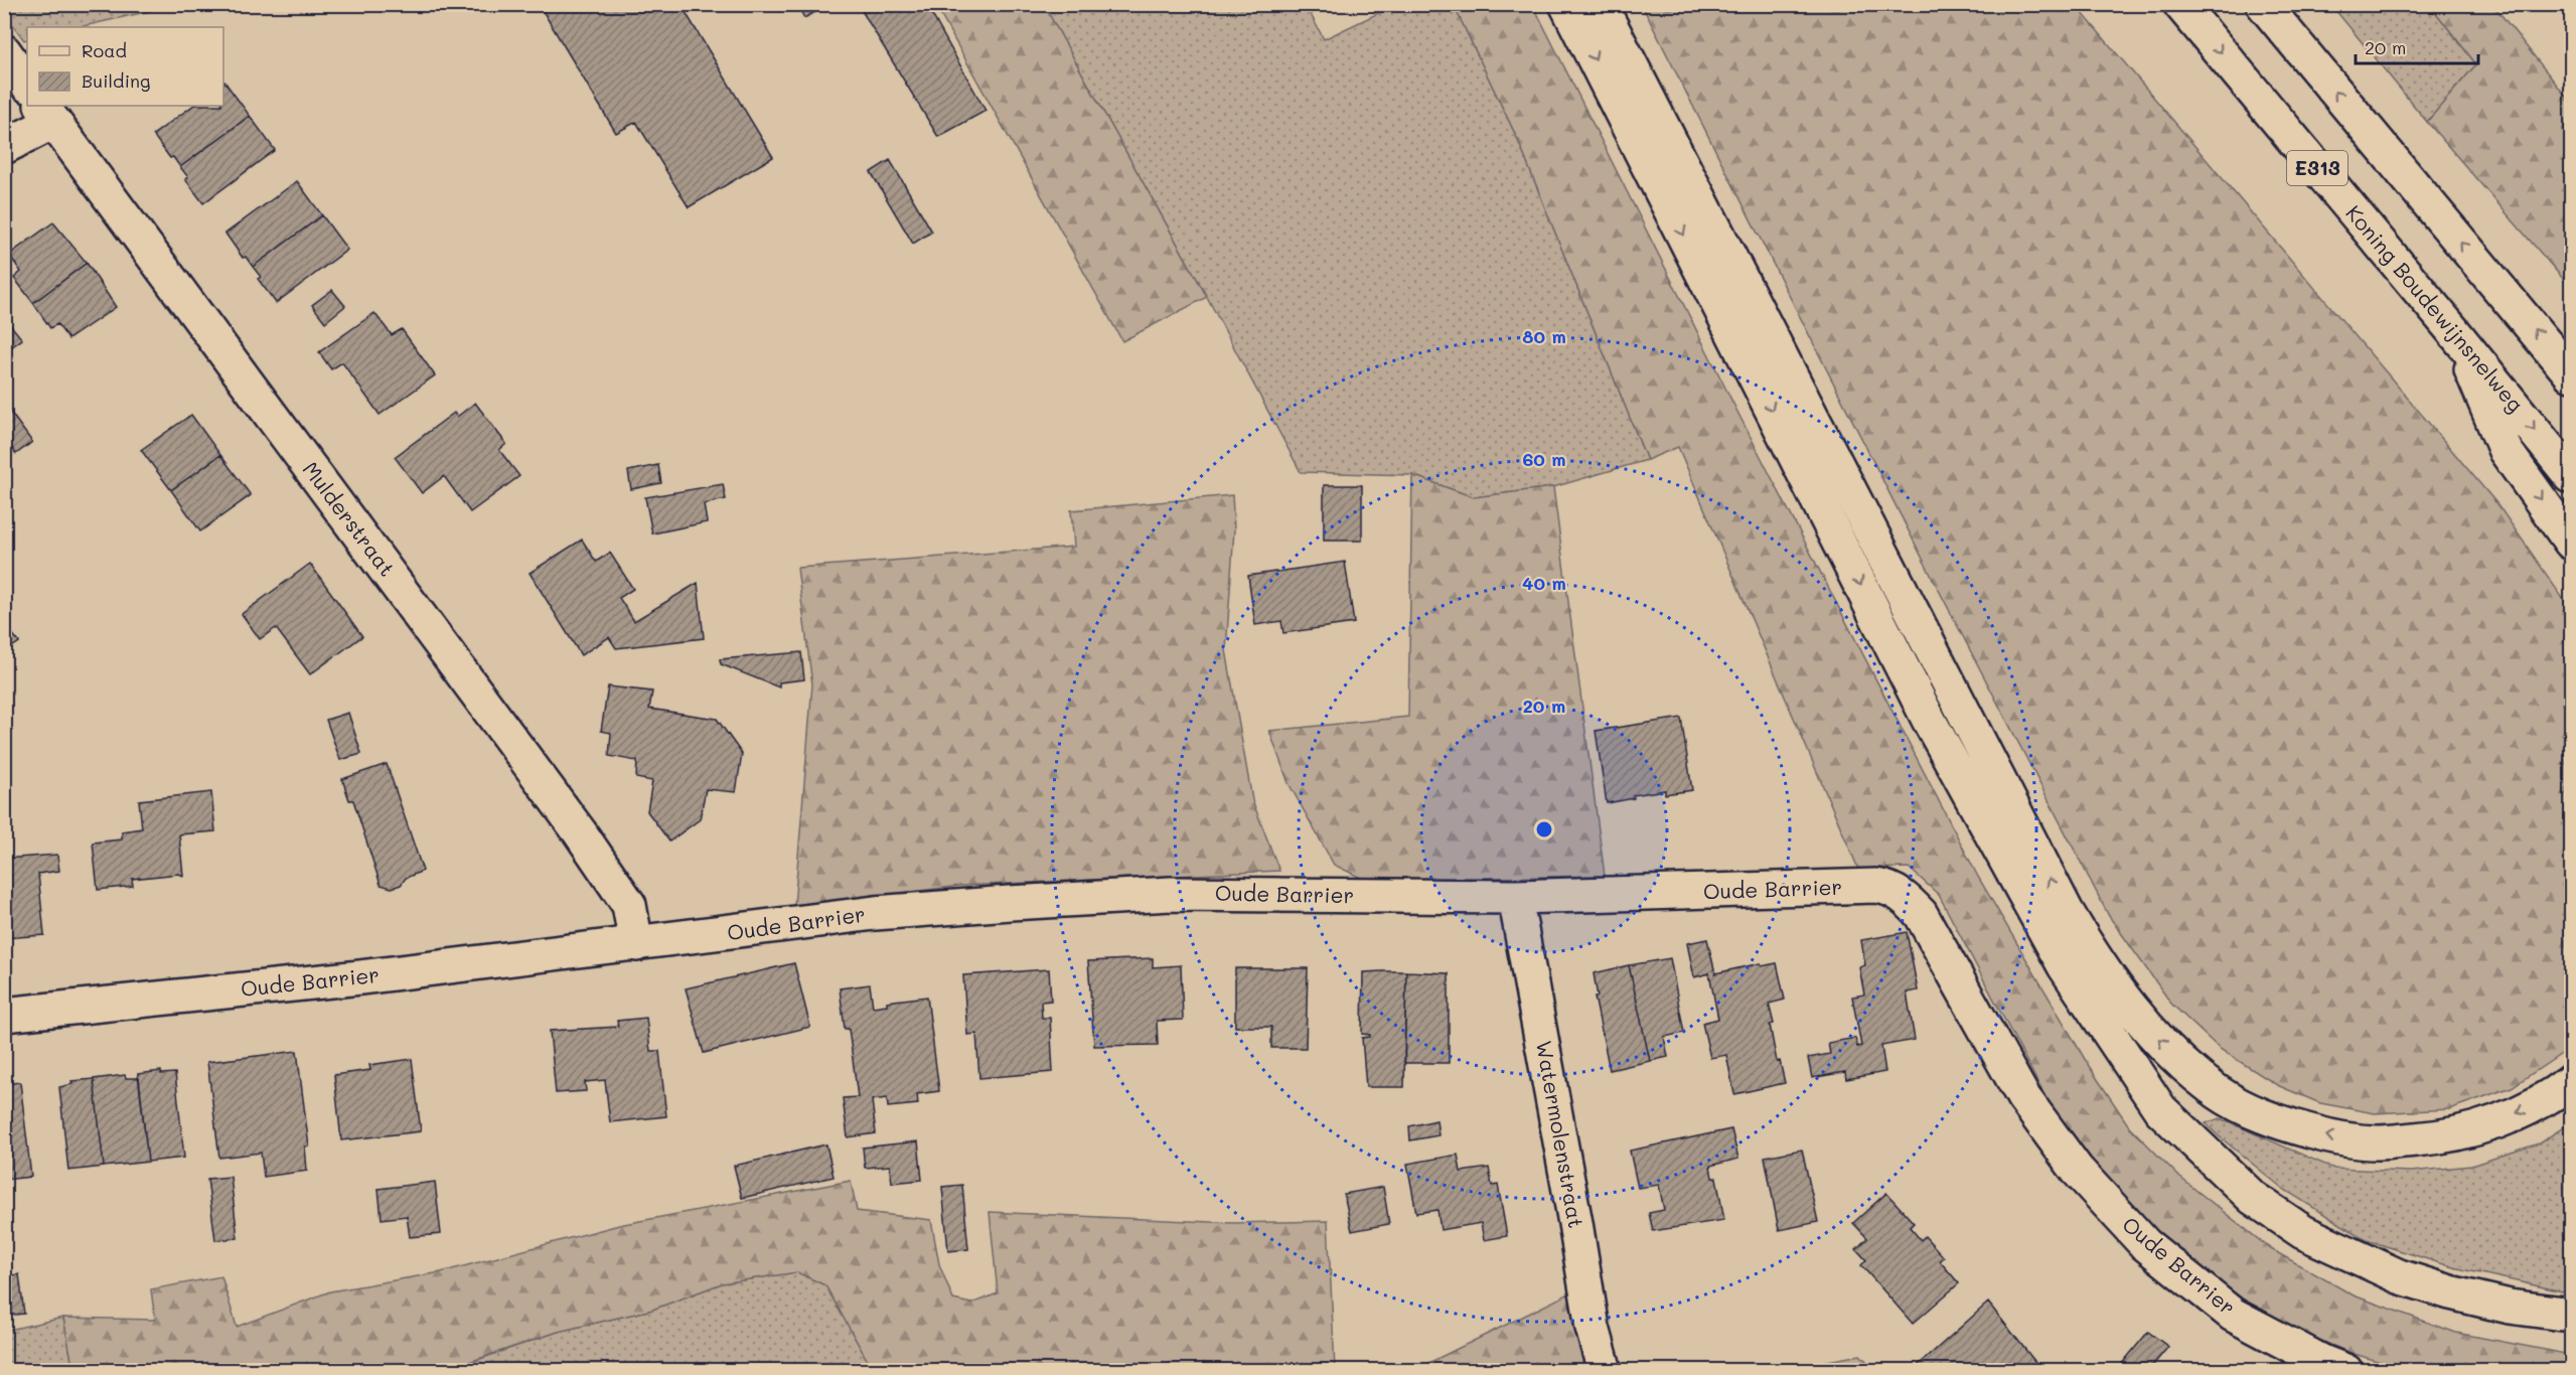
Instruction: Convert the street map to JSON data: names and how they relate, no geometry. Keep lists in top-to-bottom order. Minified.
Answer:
{"streets":{"main road":["E313","Koning Boudewijnsnelweg","Mulderstraat","Oude Barrier","Watermolenstraat"]},"crossings":[["Mulderstraat","Oude Barrier"],["Oude Barrier","Watermolenstraat"]],"legend":["Road","Building"],"scale_bar":"20 m","rings":["80 m","60 m","40 m","20 m"]}
